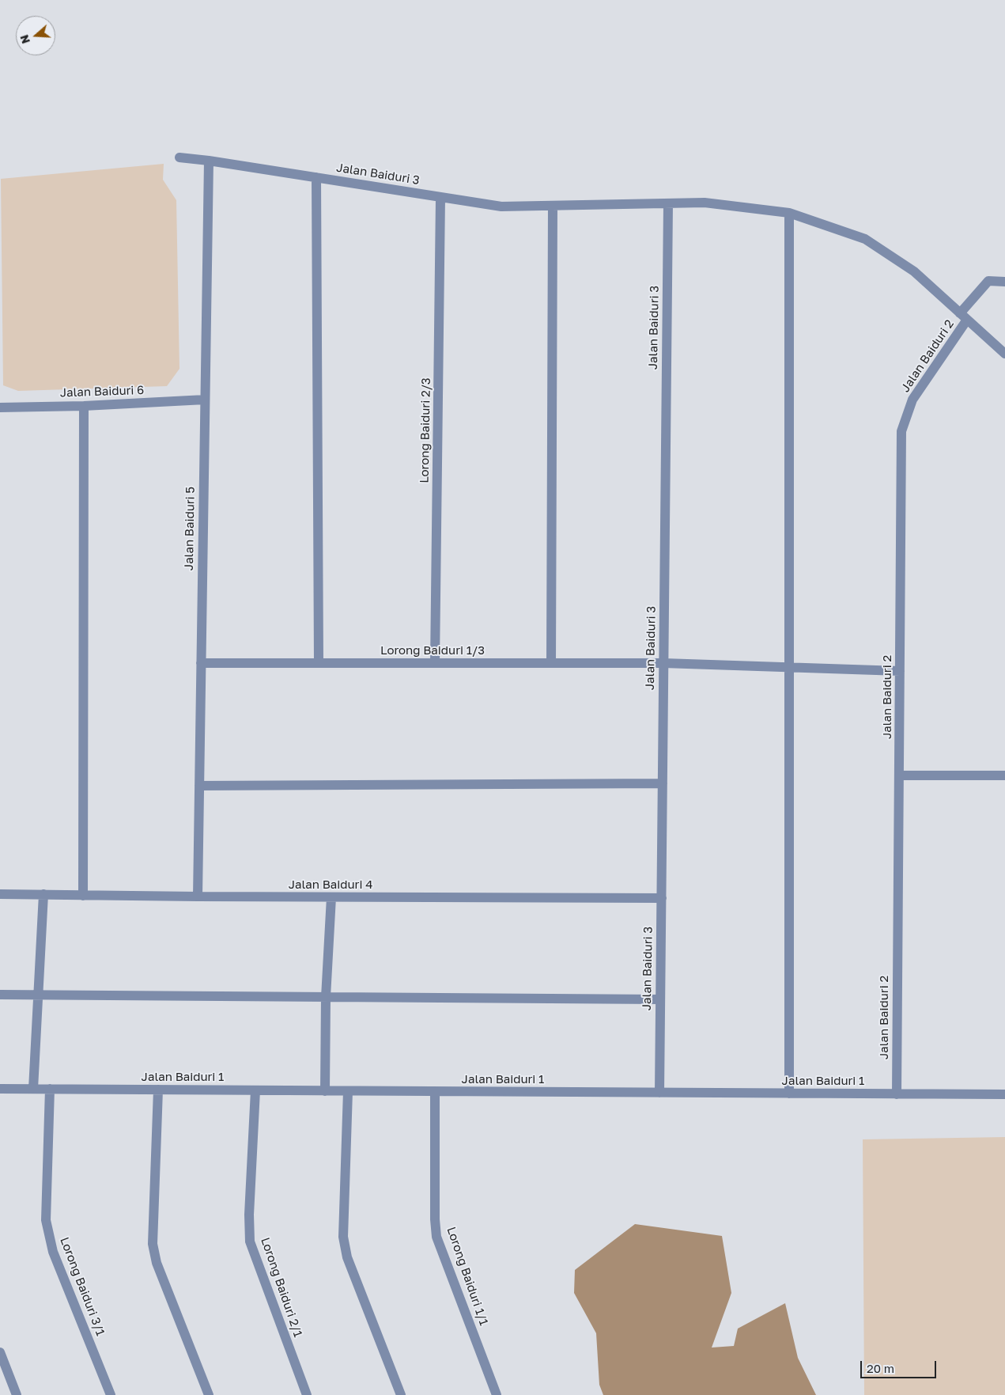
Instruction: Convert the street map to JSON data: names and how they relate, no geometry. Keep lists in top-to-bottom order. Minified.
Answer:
{"streets":{"street":["Jalan Baiduri 3","Jalan Baiduri 2","Jalan Baiduri 6","Lorong Baiduri 2/3","Jalan Baiduri 5","Lorong Baiduri 1/3","Jalan Baiduri 4","Jalan Baiduri 1","Lorong Baiduri 1/1","Lorong Baiduri 3/1","Lorong Baiduri 2/1"]},"crossings":[["Jalan Baiduri 3","Jalan Baiduri 2"],["Jalan Baiduri 3","Lorong Baiduri 2/3"],["Jalan Baiduri 3","Jalan Baiduri 5"],["Jalan Baiduri 3","Lorong Baiduri 1/3"],["Jalan Baiduri 3","Jalan Baiduri 4"],["Jalan Baiduri 3","Jalan Baiduri 1"],["Jalan Baiduri 2","Lorong Baiduri 1/3"],["Jalan Baiduri 2","Jalan Baiduri 1"],["Jalan Baiduri 6","Jalan Baiduri 5"],["Lorong Baiduri 2/3","Lorong Baiduri 1/3"],["Jalan Baiduri 5","Lorong Baiduri 1/3"],["Jalan Baiduri 5","Jalan Baiduri 4"],["Jalan Baiduri 1","Lorong Baiduri 1/1"],["Jalan Baiduri 1","Lorong Baiduri 3/1"],["Jalan Baiduri 1","Lorong Baiduri 2/1"]],"scale_bar":"20 m","north":"left"}
